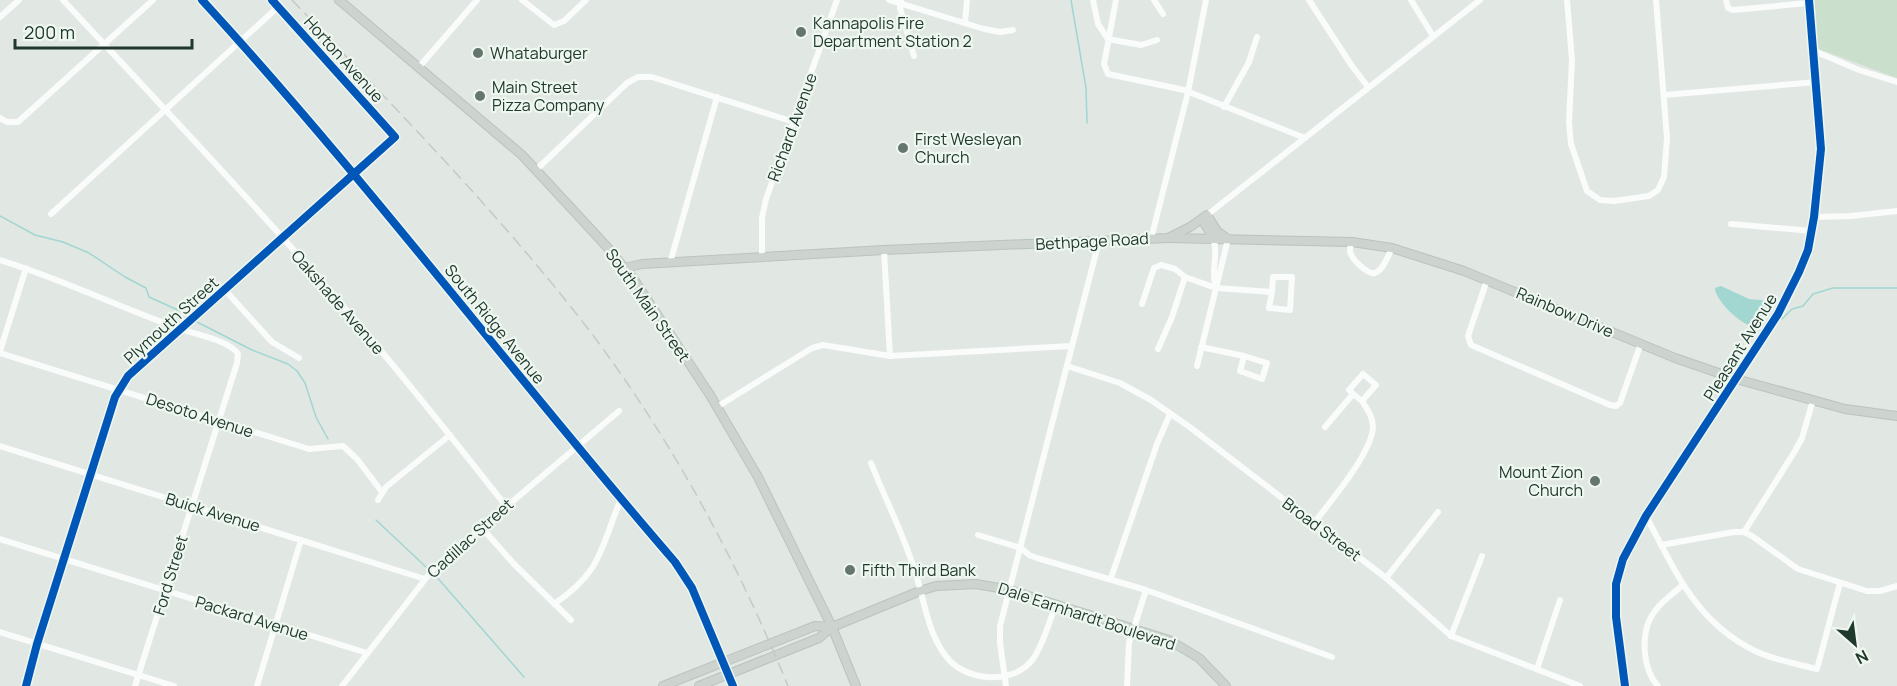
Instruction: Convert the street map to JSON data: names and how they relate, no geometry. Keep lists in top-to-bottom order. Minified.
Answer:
{"streets":{"main road":["Bethpage Road","South Main Street","Rainbow Drive","Dale Earnhardt Boulevard"],"street":["Horton Avenue","Richard Avenue","Oakshade Avenue","Plymouth Street","South Ridge Avenue","Pleasant Avenue","Desoto Avenue","Buick Avenue","Broad Street","Cadillac Street","Ford Street","Packard Avenue"]},"crossings":[["Horton Avenue","Plymouth Street"],["Richard Avenue","Bethpage Road"],["Bethpage Road","South Main Street"],["Bethpage Road","Rainbow Drive"],["Oakshade Avenue","Plymouth Street"],["Oakshade Avenue","Cadillac Street"],["South Main Street","Dale Earnhardt Boulevard"],["Rainbow Drive","Pleasant Avenue"],["Plymouth Street","South Ridge Avenue"],["Plymouth Street","Desoto Avenue"],["Plymouth Street","Buick Avenue"],["Plymouth Street","Ford Street"],["Plymouth Street","Packard Avenue"],["South Ridge Avenue","Cadillac Street"],["South Ridge Avenue","Dale Earnhardt Boulevard"],["Desoto Avenue","Ford Street"],["Buick Avenue","Cadillac Street"],["Buick Avenue","Ford Street"],["Cadillac Street","Packard Avenue"],["Ford Street","Packard Avenue"]],"places":["Kannapolis Fire Department Station 2","Whataburger","Main Street Pizza Company","First Wesleyan Church","Mount Zion Church","Fifth Third Bank"],"scale_bar":"200 m","north":"bottom right"}
